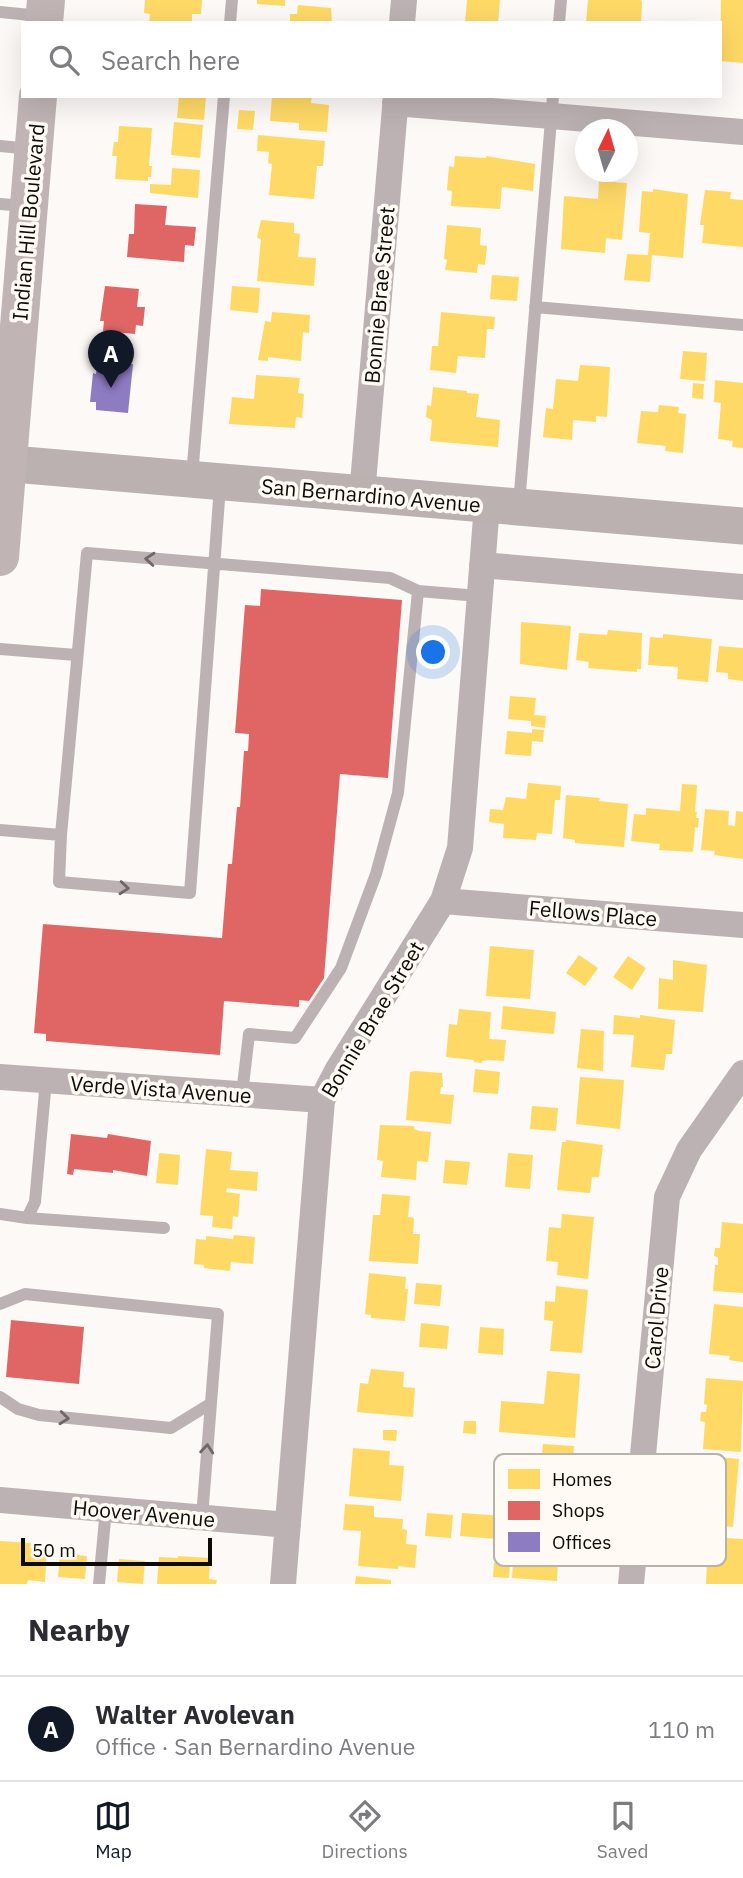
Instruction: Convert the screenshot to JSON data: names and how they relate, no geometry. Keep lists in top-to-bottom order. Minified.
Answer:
{"streets":{"main road":["Indian Hill Boulevard","San Bernardino Avenue"],"street":["Bonnie Brae Street","Fellows Place","Verde Vista Avenue","Carol Drive","Hoover Avenue"]},"crossings":[["Indian Hill Boulevard","San Bernardino Avenue"],["Bonnie Brae Street","San Bernardino Avenue"],["Bonnie Brae Street","Fellows Place"],["Bonnie Brae Street","Verde Vista Avenue"],["Bonnie Brae Street","Hoover Avenue"]],"legend":["Homes","Shops","Offices"],"scale_bar":"50 m","north":"top","page":{"search":"Search here","pins":"A","scale":"50 m","heading":"Nearby","list":[{"mark":"A","name":"Walter Avolevan","note":"Office · San Bernardino Avenue","value":"110 m"}],"nav":["Map","Directions","Saved"]}}
